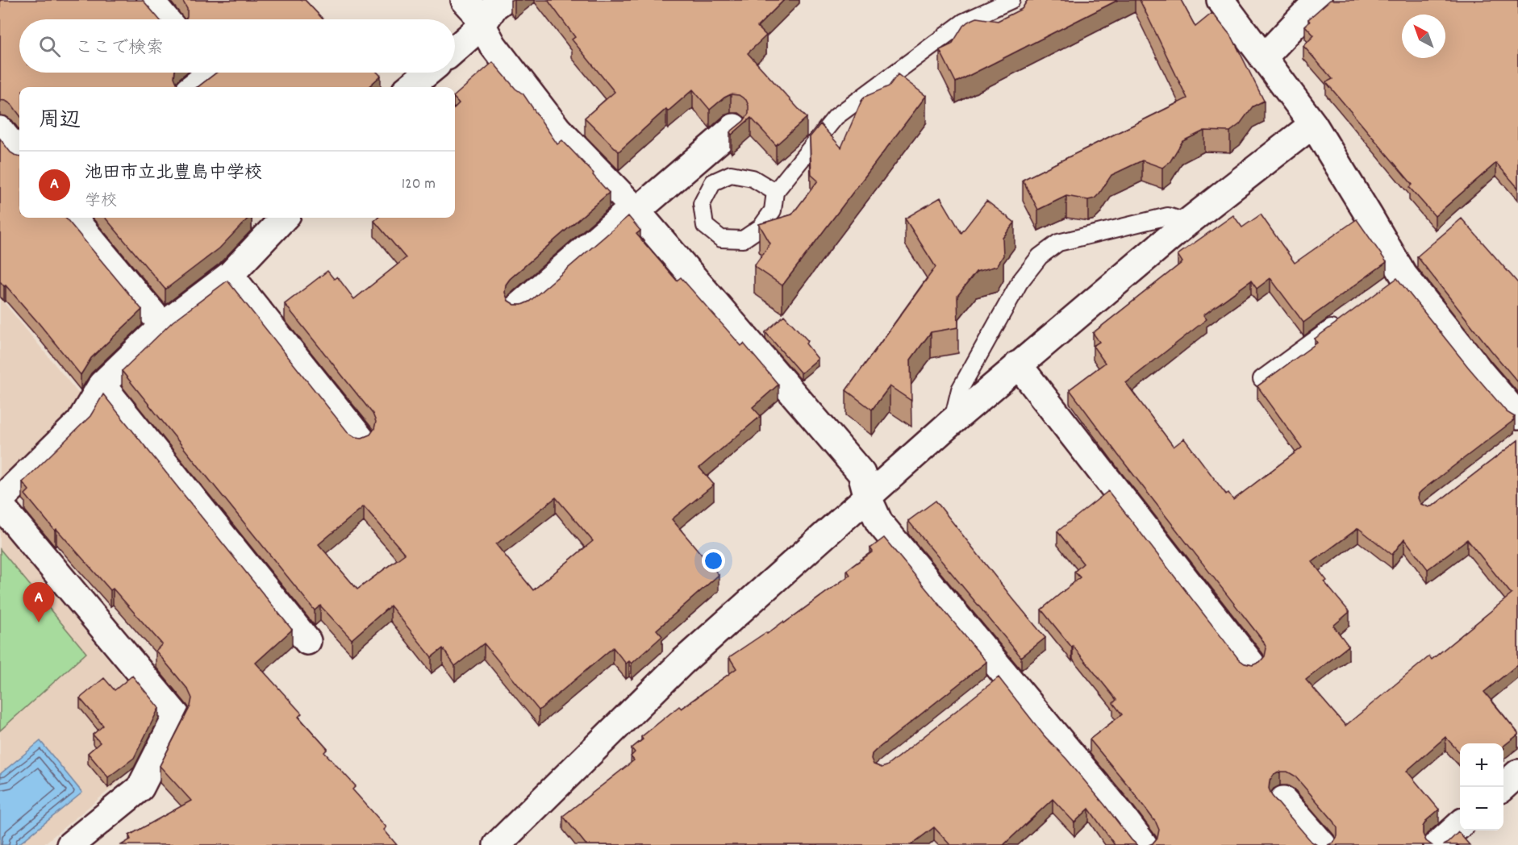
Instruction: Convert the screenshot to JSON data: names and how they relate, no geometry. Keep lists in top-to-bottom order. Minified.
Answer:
{"north":"top left","page":{"search":"ここで検索","heading":"周辺","list":[{"mark":"A","name":"池田市立北豊島中学校","note":"学校","value":"120 m"}],"pins":"A","map_buttons":["+","−"]}}
